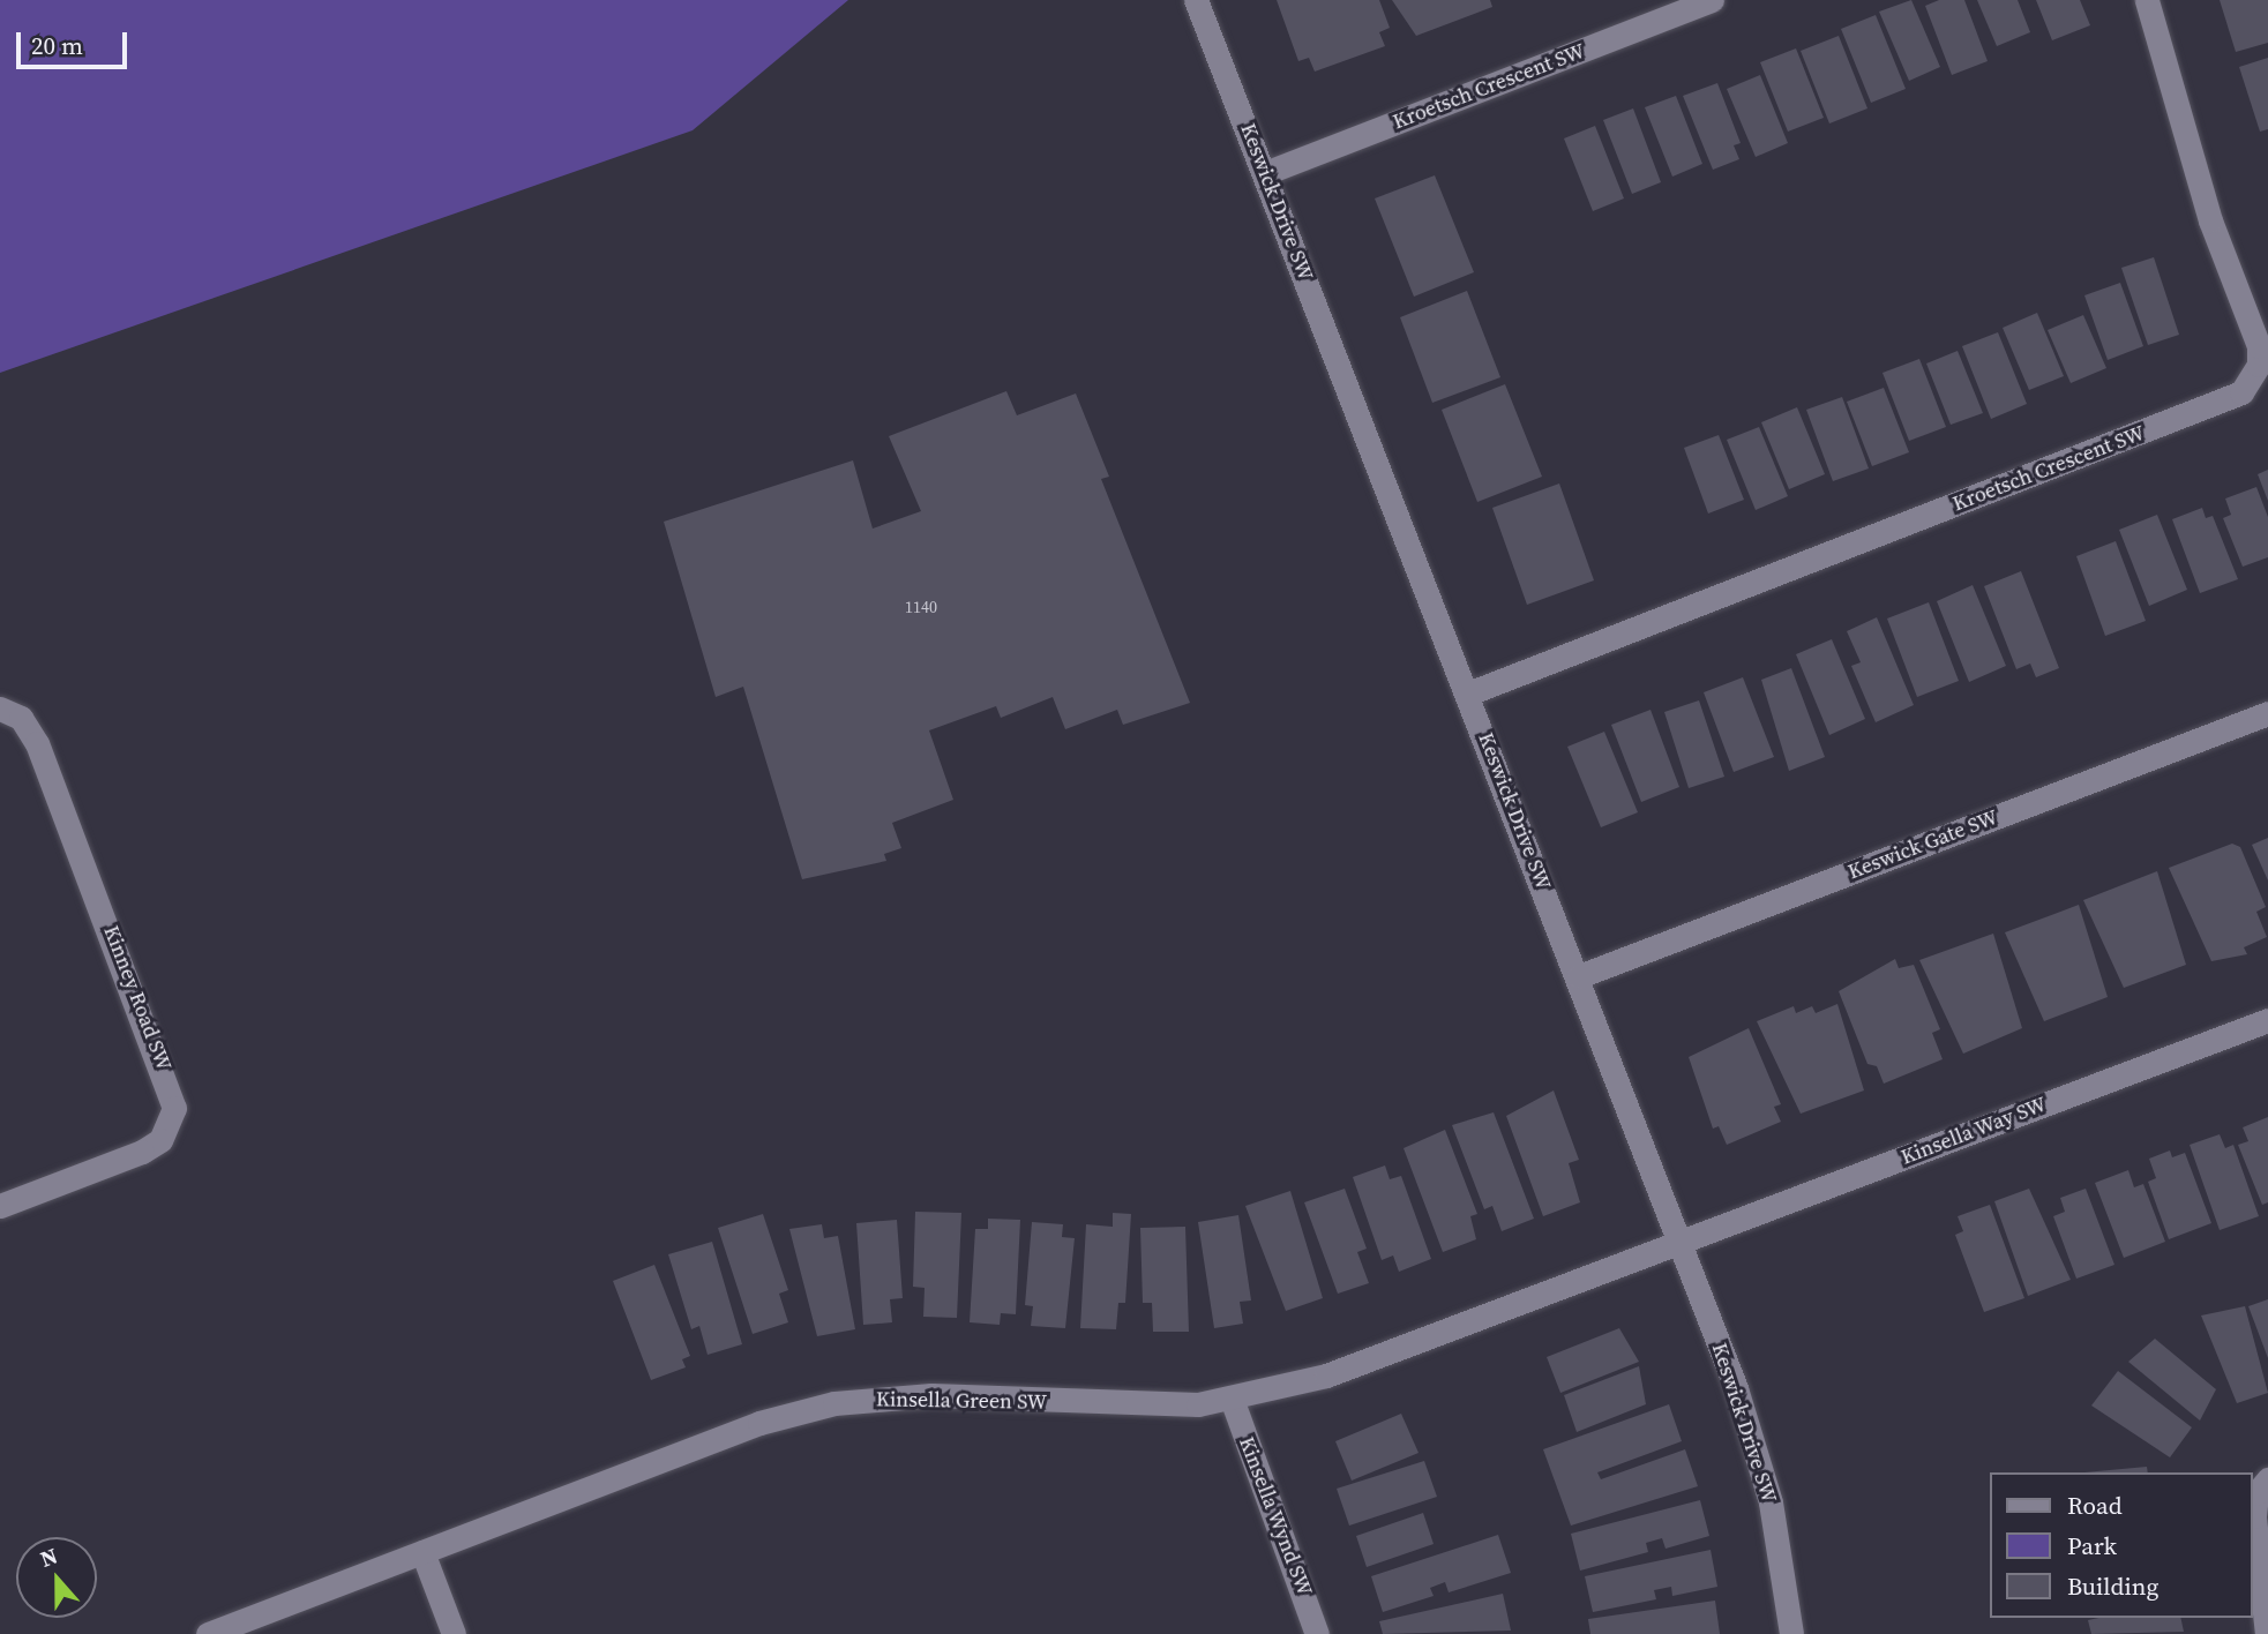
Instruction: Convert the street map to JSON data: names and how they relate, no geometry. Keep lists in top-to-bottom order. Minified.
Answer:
{"streets":{"street":["Kroetsch Crescent SW","Keswick Drive SW","Keswick Gate SW","Kinney Road SW","Kinsella Way SW","Kinsella Green SW","Kinsella Wynd SW"]},"crossings":[["Kroetsch Crescent SW","Keswick Drive SW"],["Keswick Drive SW","Keswick Gate SW"],["Keswick Drive SW","Kinsella Way SW"],["Keswick Drive SW","Kinsella Green SW"],["Kinsella Way SW","Kinsella Green SW"],["Kinsella Green SW","Kinsella Wynd SW"]],"house_numbers":["1140"],"legend":["Road","Park","Building"],"scale_bar":"20 m","north":"top"}
